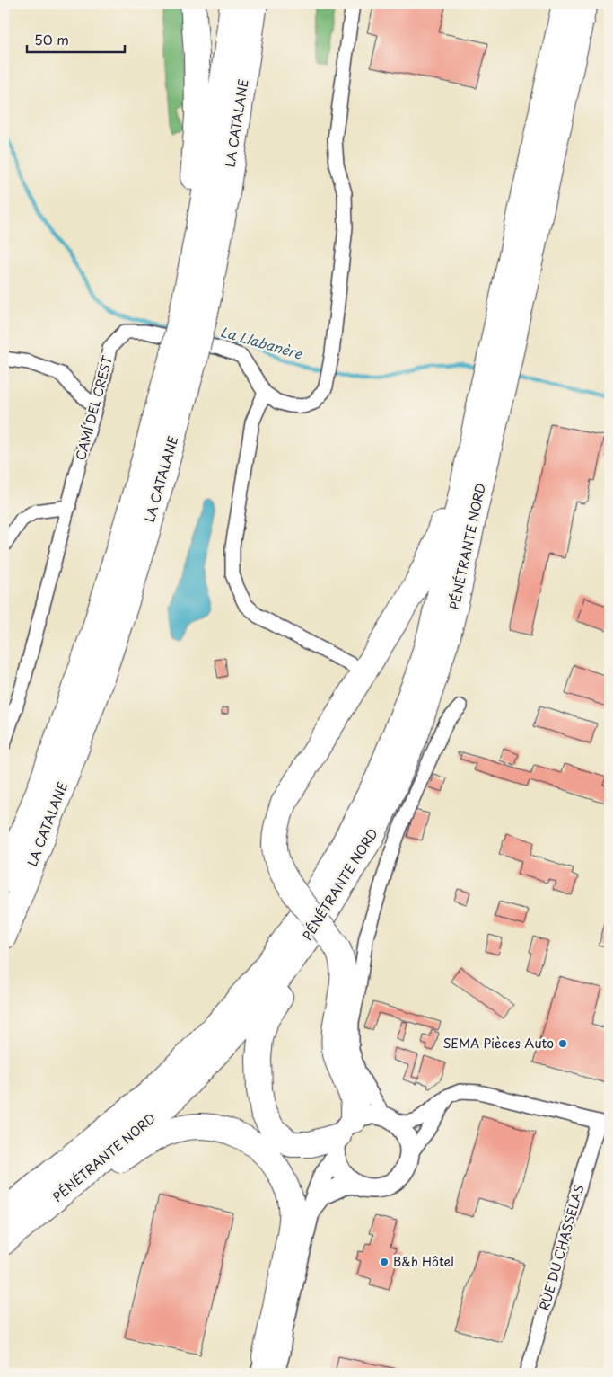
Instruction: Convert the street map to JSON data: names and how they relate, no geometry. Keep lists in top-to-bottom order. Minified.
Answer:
{"streets":{"highway":["LA CATALANE","PÉNÉTRANTE NORD"],"street":["CAMÍ DEL CREST","RUE DU CHASSELAS"]},"water":["La Llabanère"],"places":["SEMA Pièces Auto","B&b Hôtel"],"scale_bar":"50 m"}
